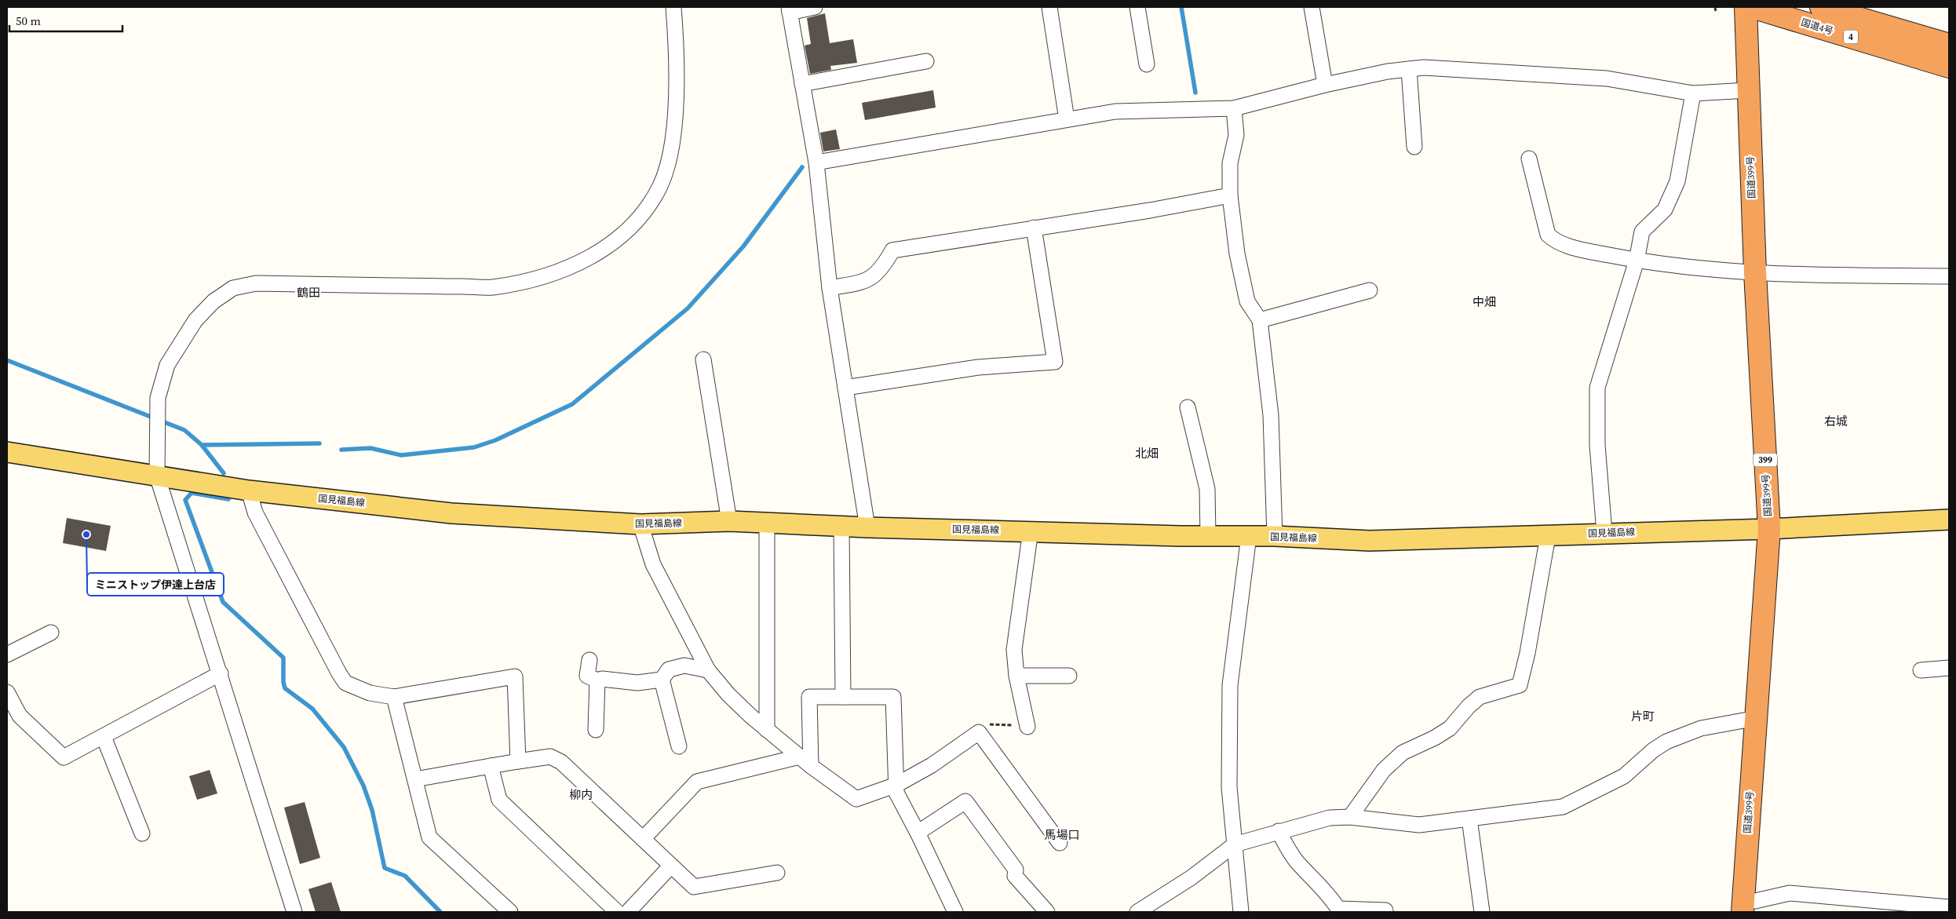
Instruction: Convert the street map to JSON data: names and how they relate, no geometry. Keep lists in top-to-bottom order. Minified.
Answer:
{"streets":{"highway":["国道4号","4","国道399号","399"],"main road":["国見福島線"]},"crossings":[["国道399号","国見福島線"]],"districts":["鶴田","中畑","右城","北畑","片町","柳内","馬場口"],"places":["ミニストップ伊達上台店"],"scale_bar":"50 m"}
